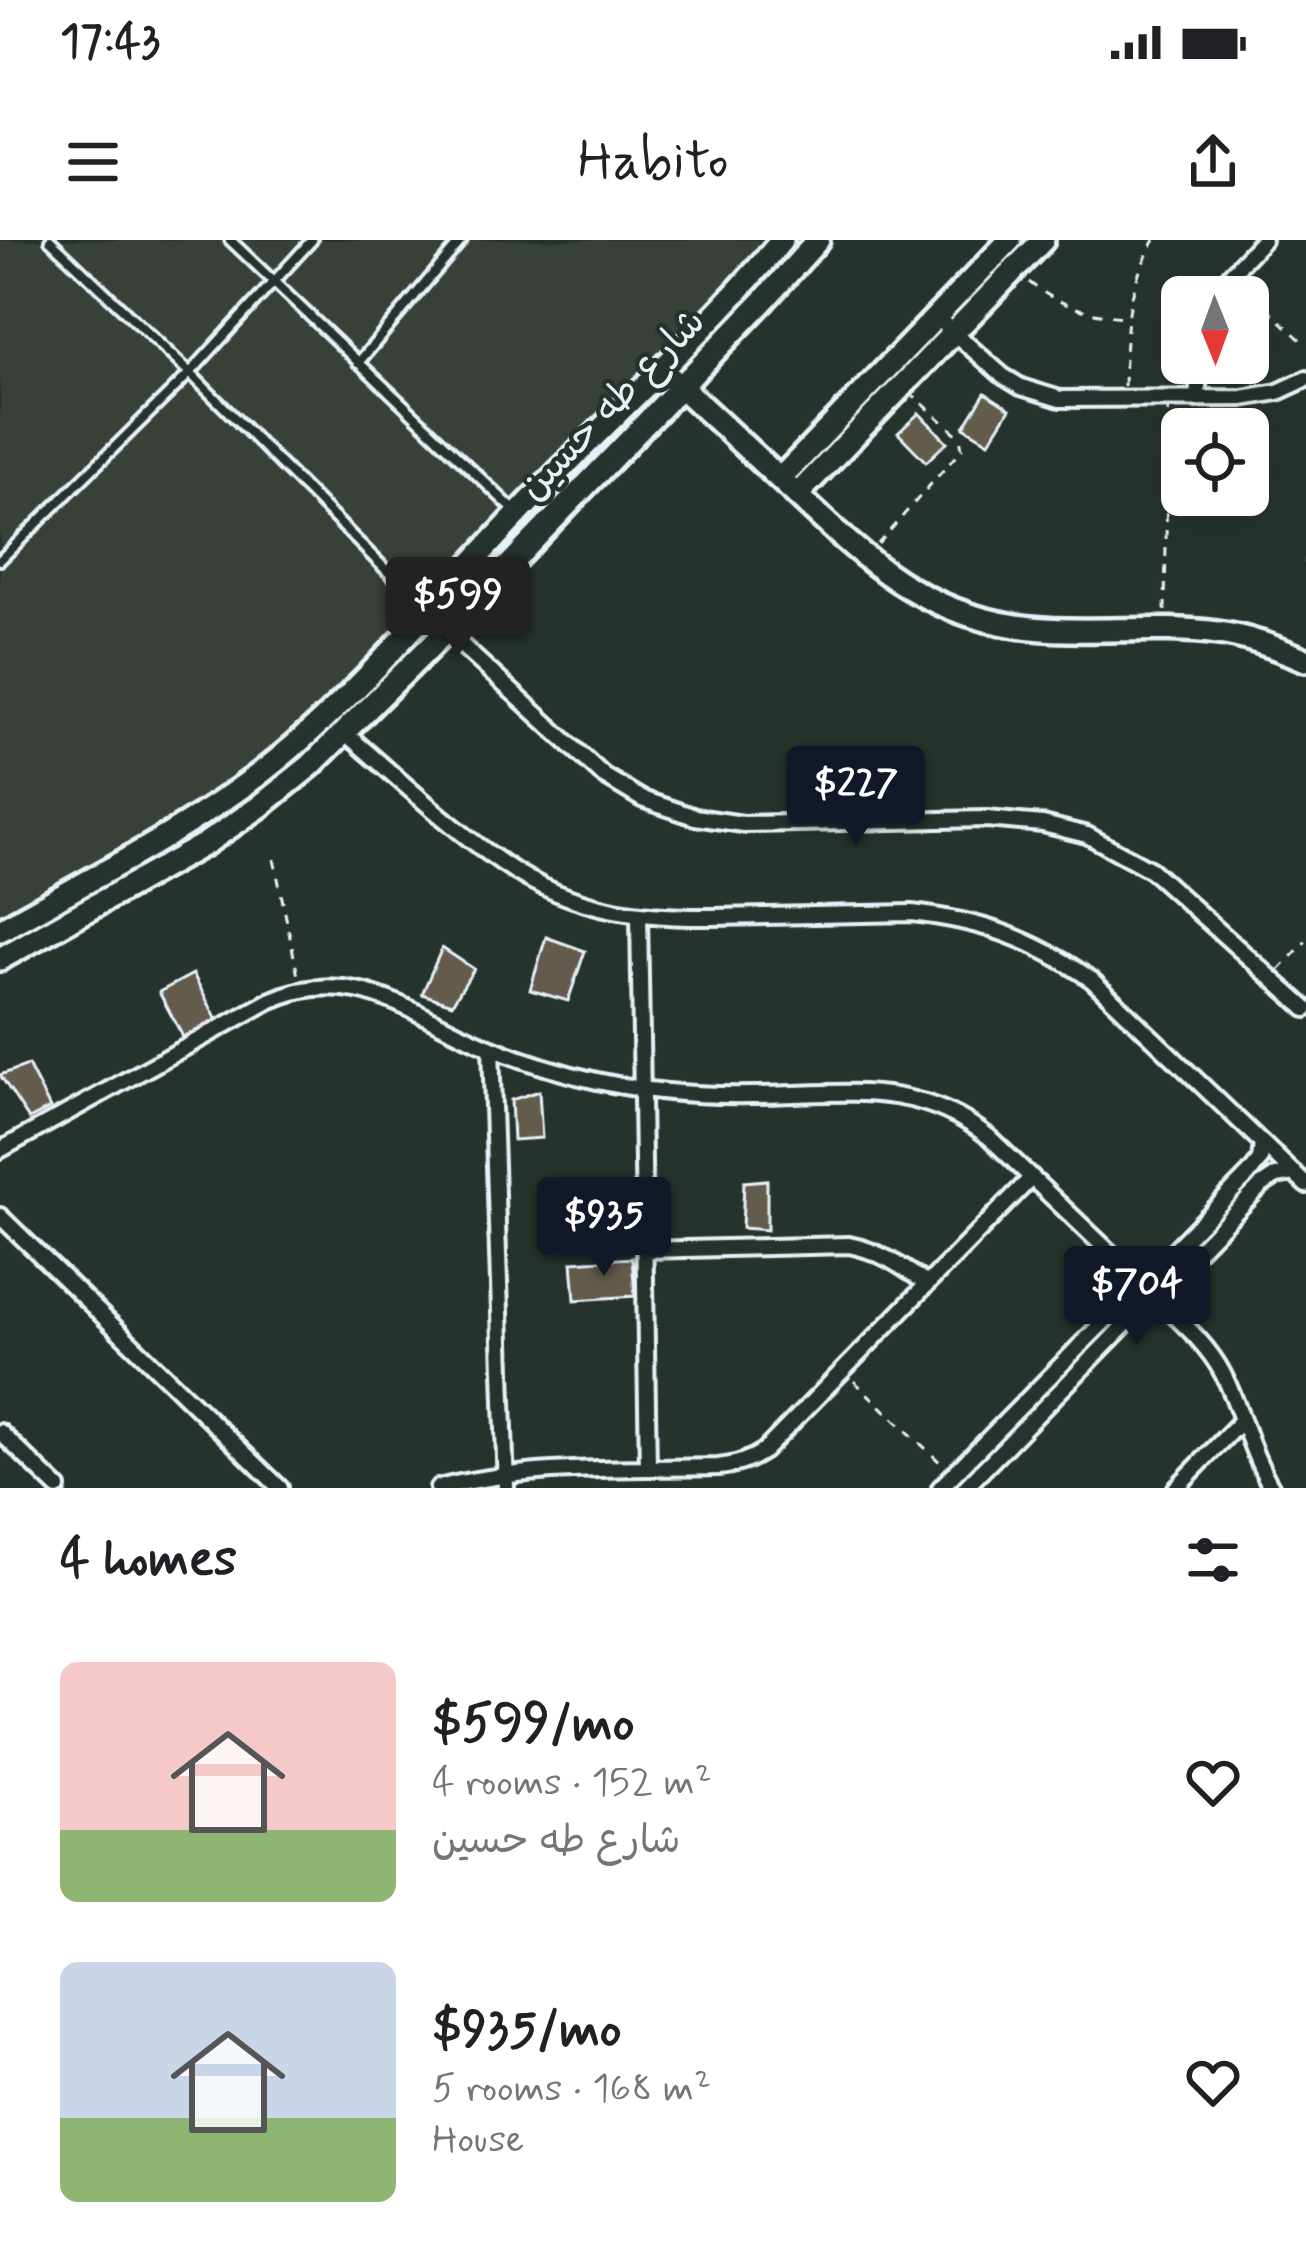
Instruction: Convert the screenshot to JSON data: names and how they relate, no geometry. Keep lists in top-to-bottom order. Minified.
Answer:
{"streets":{"main road":["شارع طه حسين"]},"north":"bottom","page":{"status":"17:43","header":"Habito","price":["$599","$227","$935","$704"],"heading":"4 homes","list":[{"name":"$599/mo","note":"4 rooms · 152 m² · شارع طه حسين"},{"name":"$935/mo","note":"5 rooms · 168 m² · House"}]}}
